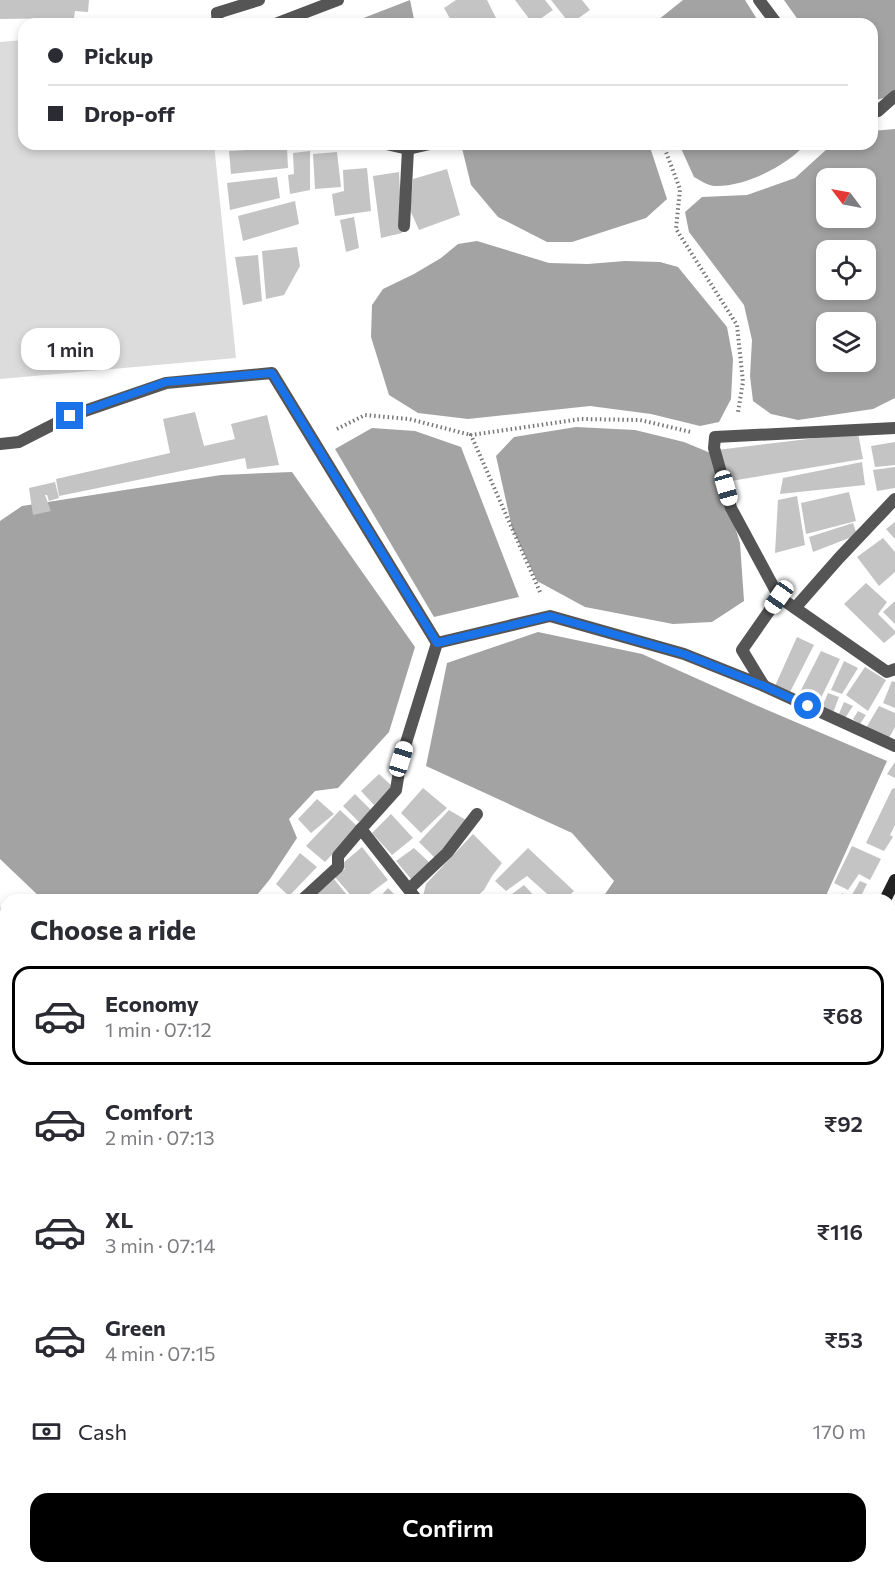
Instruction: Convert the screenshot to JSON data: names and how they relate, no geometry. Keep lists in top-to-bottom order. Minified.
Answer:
{"north":"top left","page":{"banner":["Pickup","Drop-off"],"bubble":"1 min","heading":"Choose a ride","list":[{"name":"Economy","note":"1 min · 07:12","value":"₹68"},{"name":"Comfort","note":"2 min · 07:13","value":"₹92"},{"name":"XL","note":"3 min · 07:14","value":"₹116"},{"name":"Green","note":"4 min · 07:15","value":"₹53"}],"pay":["Cash","170 m"],"buttons":"Confirm"}}
